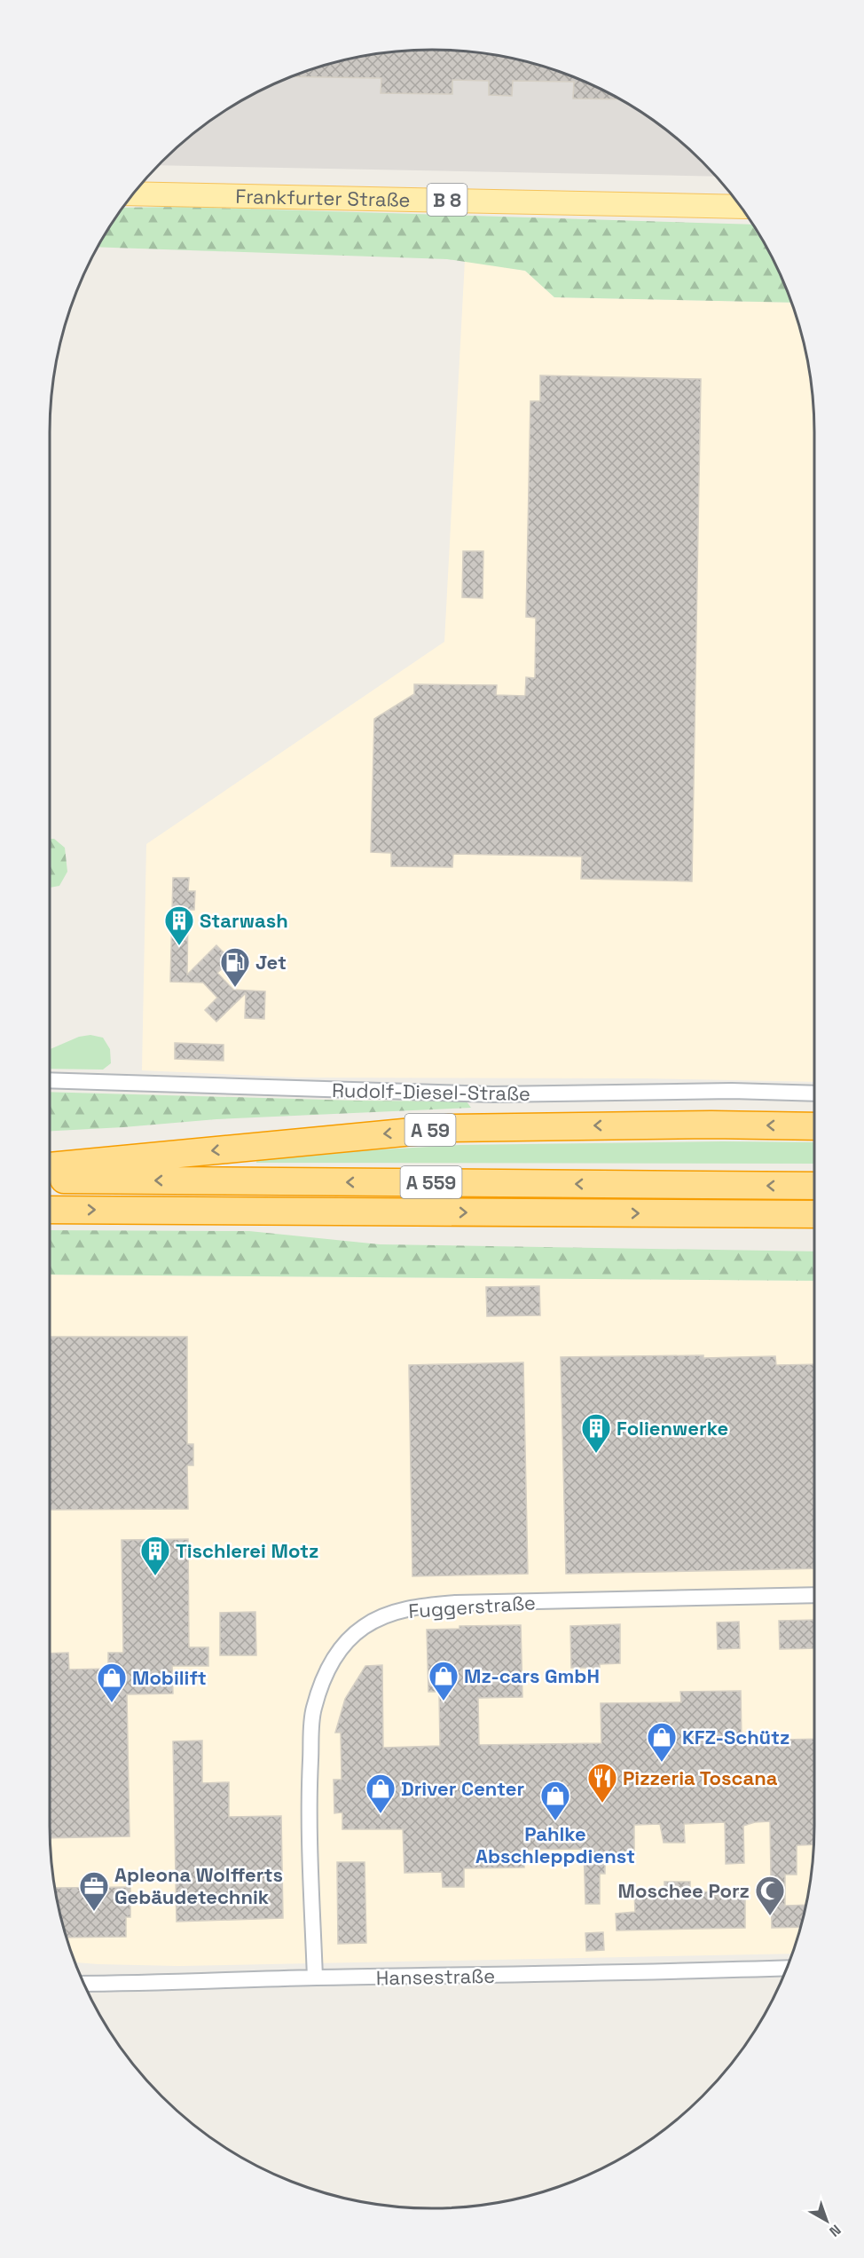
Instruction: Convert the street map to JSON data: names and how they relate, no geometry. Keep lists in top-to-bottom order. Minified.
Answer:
{"streets":{"highway":["A 59","A 559"],"main road":["Frankfurter Straße","B 8"],"street":["Rudolf-Diesel-Straße","Fuggerstraße","Hansestraße"]},"crossings":[["Fuggerstraße","Hansestraße"]],"places":{"building":["Starwash","Folienwerke","Tischlerei Motz"],"fuel station":["Jet"],"shop":["Mz-cars GmbH","Mobilift","KFZ-Schütz","Driver Center","Pahlke Abschleppdienst"],"restaurant":["Pizzeria Toscana"],"office":["Apleona Wolfferts Gebäudetechnik"],"mosque":["Moschee Porz"]},"north":"bottom right"}
